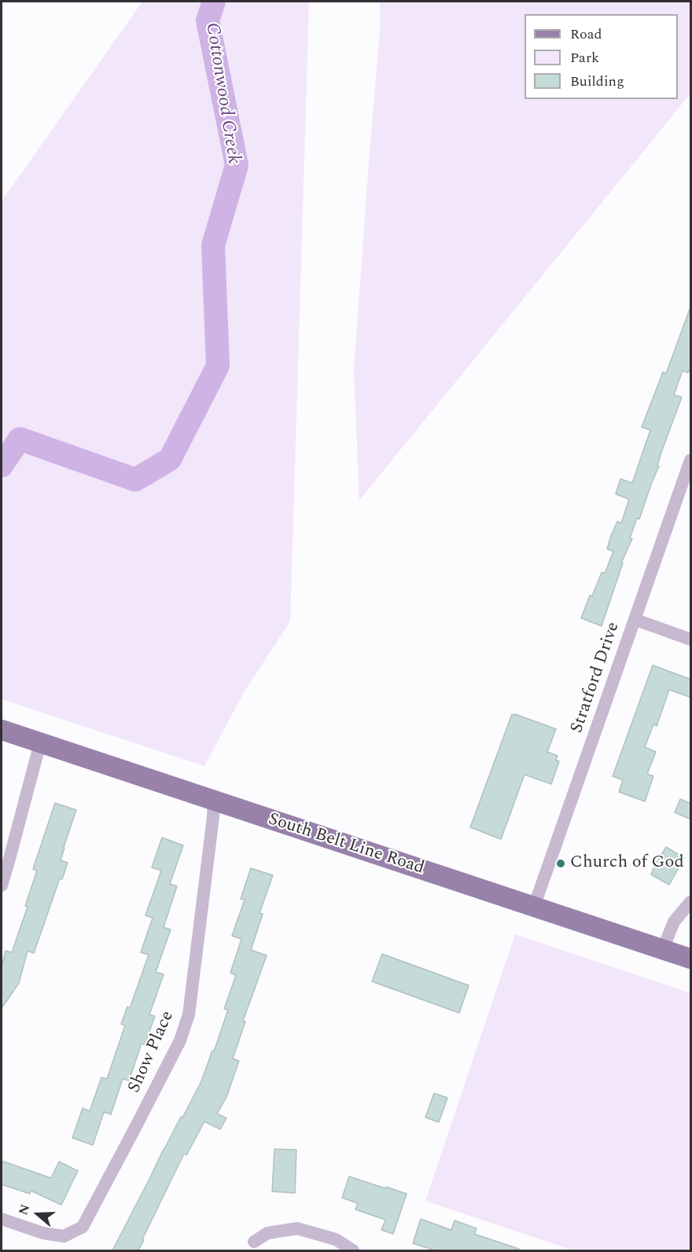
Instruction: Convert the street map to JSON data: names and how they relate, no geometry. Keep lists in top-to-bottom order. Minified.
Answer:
{"streets":{"main road":["South Belt Line Road"],"street":["Stratford Drive","Show Place"]},"crossings":[["Stratford Drive","South Belt Line Road"],["South Belt Line Road","Show Place"]],"water":["Cottonwood Creek"],"places":["Church of God"],"legend":["Road","Park","Building"],"north":"left"}
